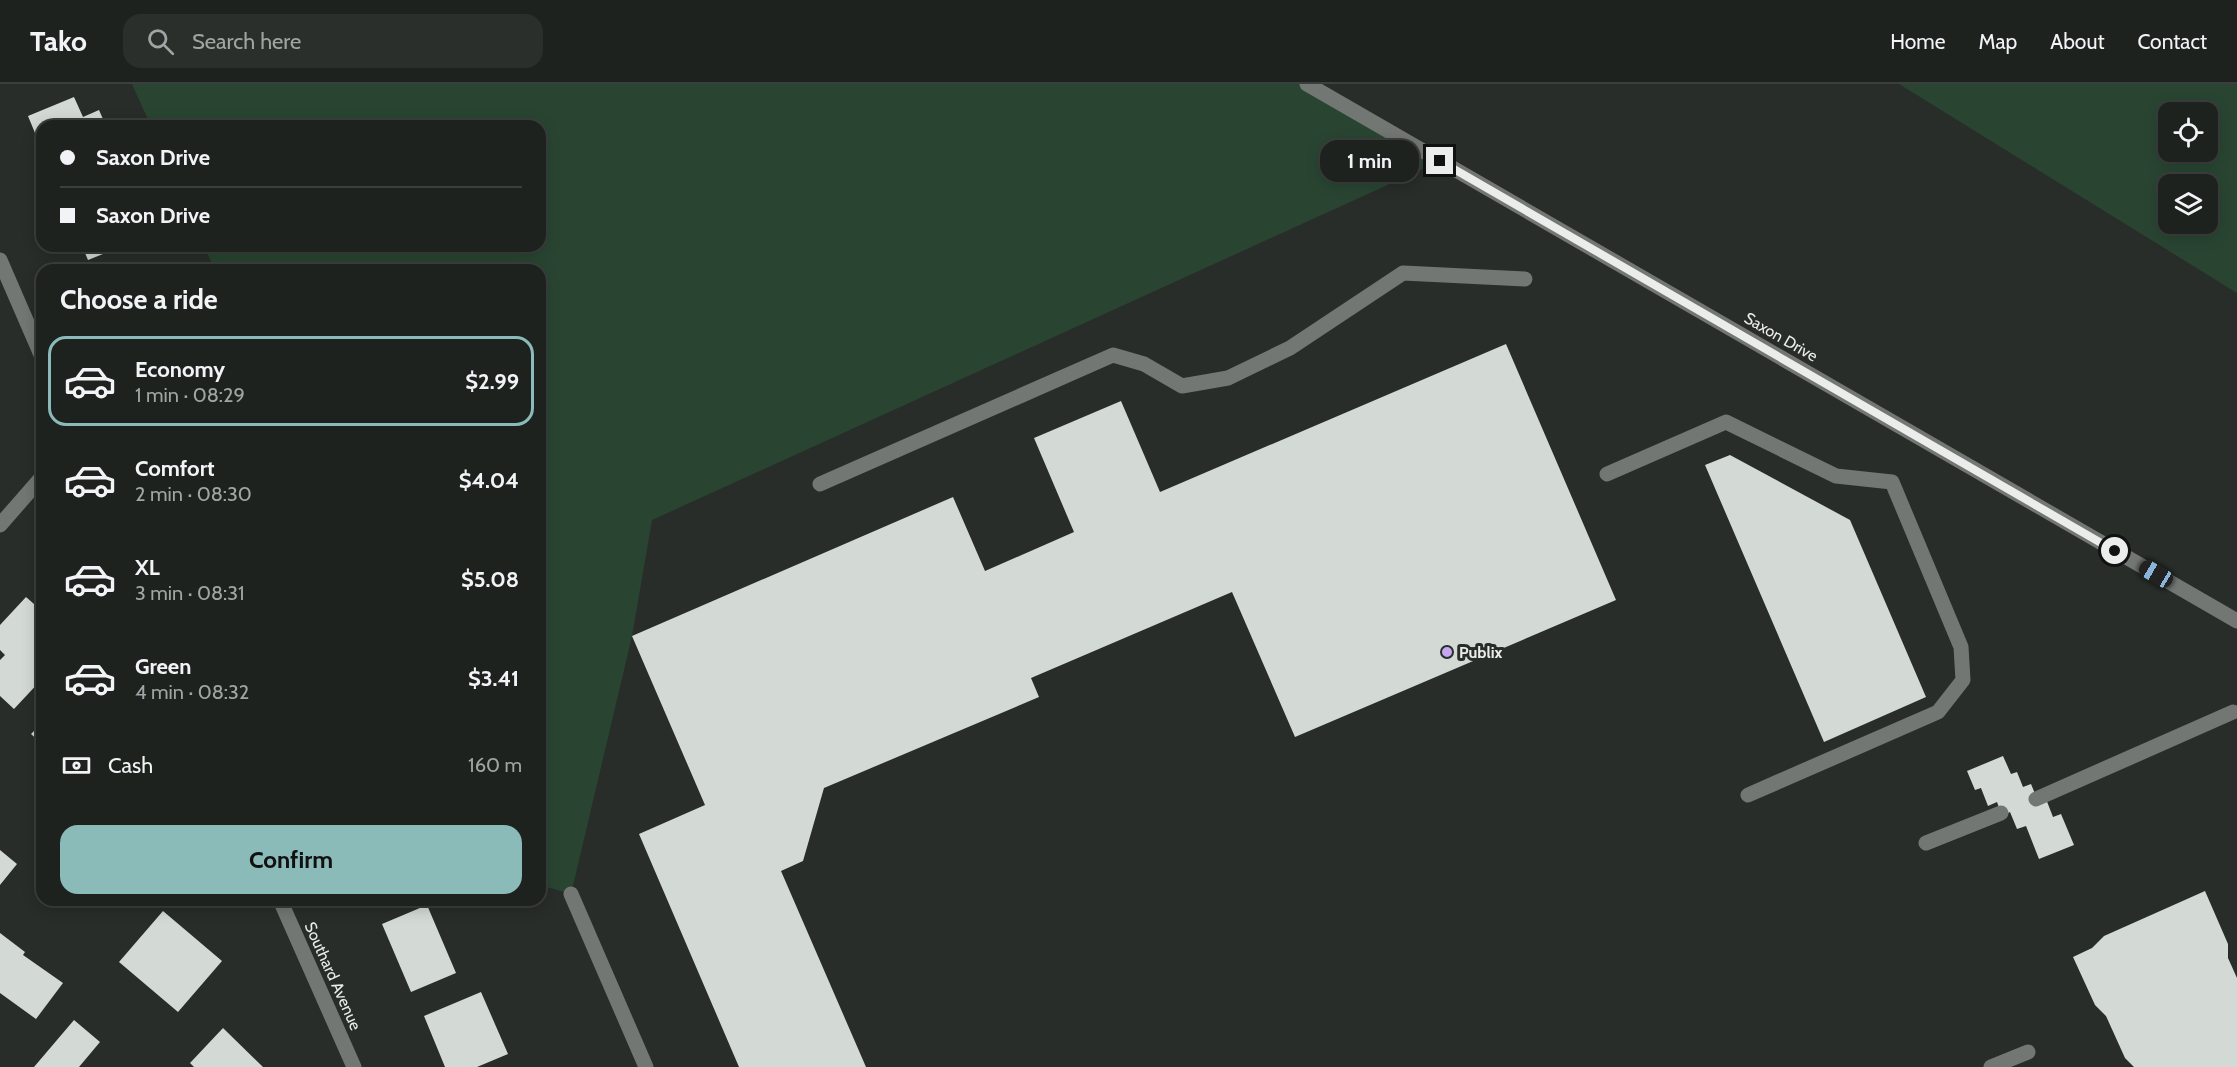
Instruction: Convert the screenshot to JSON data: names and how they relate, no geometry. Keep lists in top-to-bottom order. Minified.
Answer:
{"streets":{"street":["Saxon Drive","Southard Avenue"]},"places":["Publix"],"page":{"header":"Tako","search":"Search here","nav":["Home","Map","About","Contact"],"banner":["Saxon Drive","Saxon Drive"],"bubble":"1 min","heading":"Choose a ride","list":[{"name":"Economy","note":"1 min · 08:29","value":"$2.99"},{"name":"Comfort","note":"2 min · 08:30","value":"$4.04"},{"name":"XL","note":"3 min · 08:31","value":"$5.08"},{"name":"Green","note":"4 min · 08:32","value":"$3.41"}],"pay":["Cash","160 m"],"buttons":"Confirm"}}
